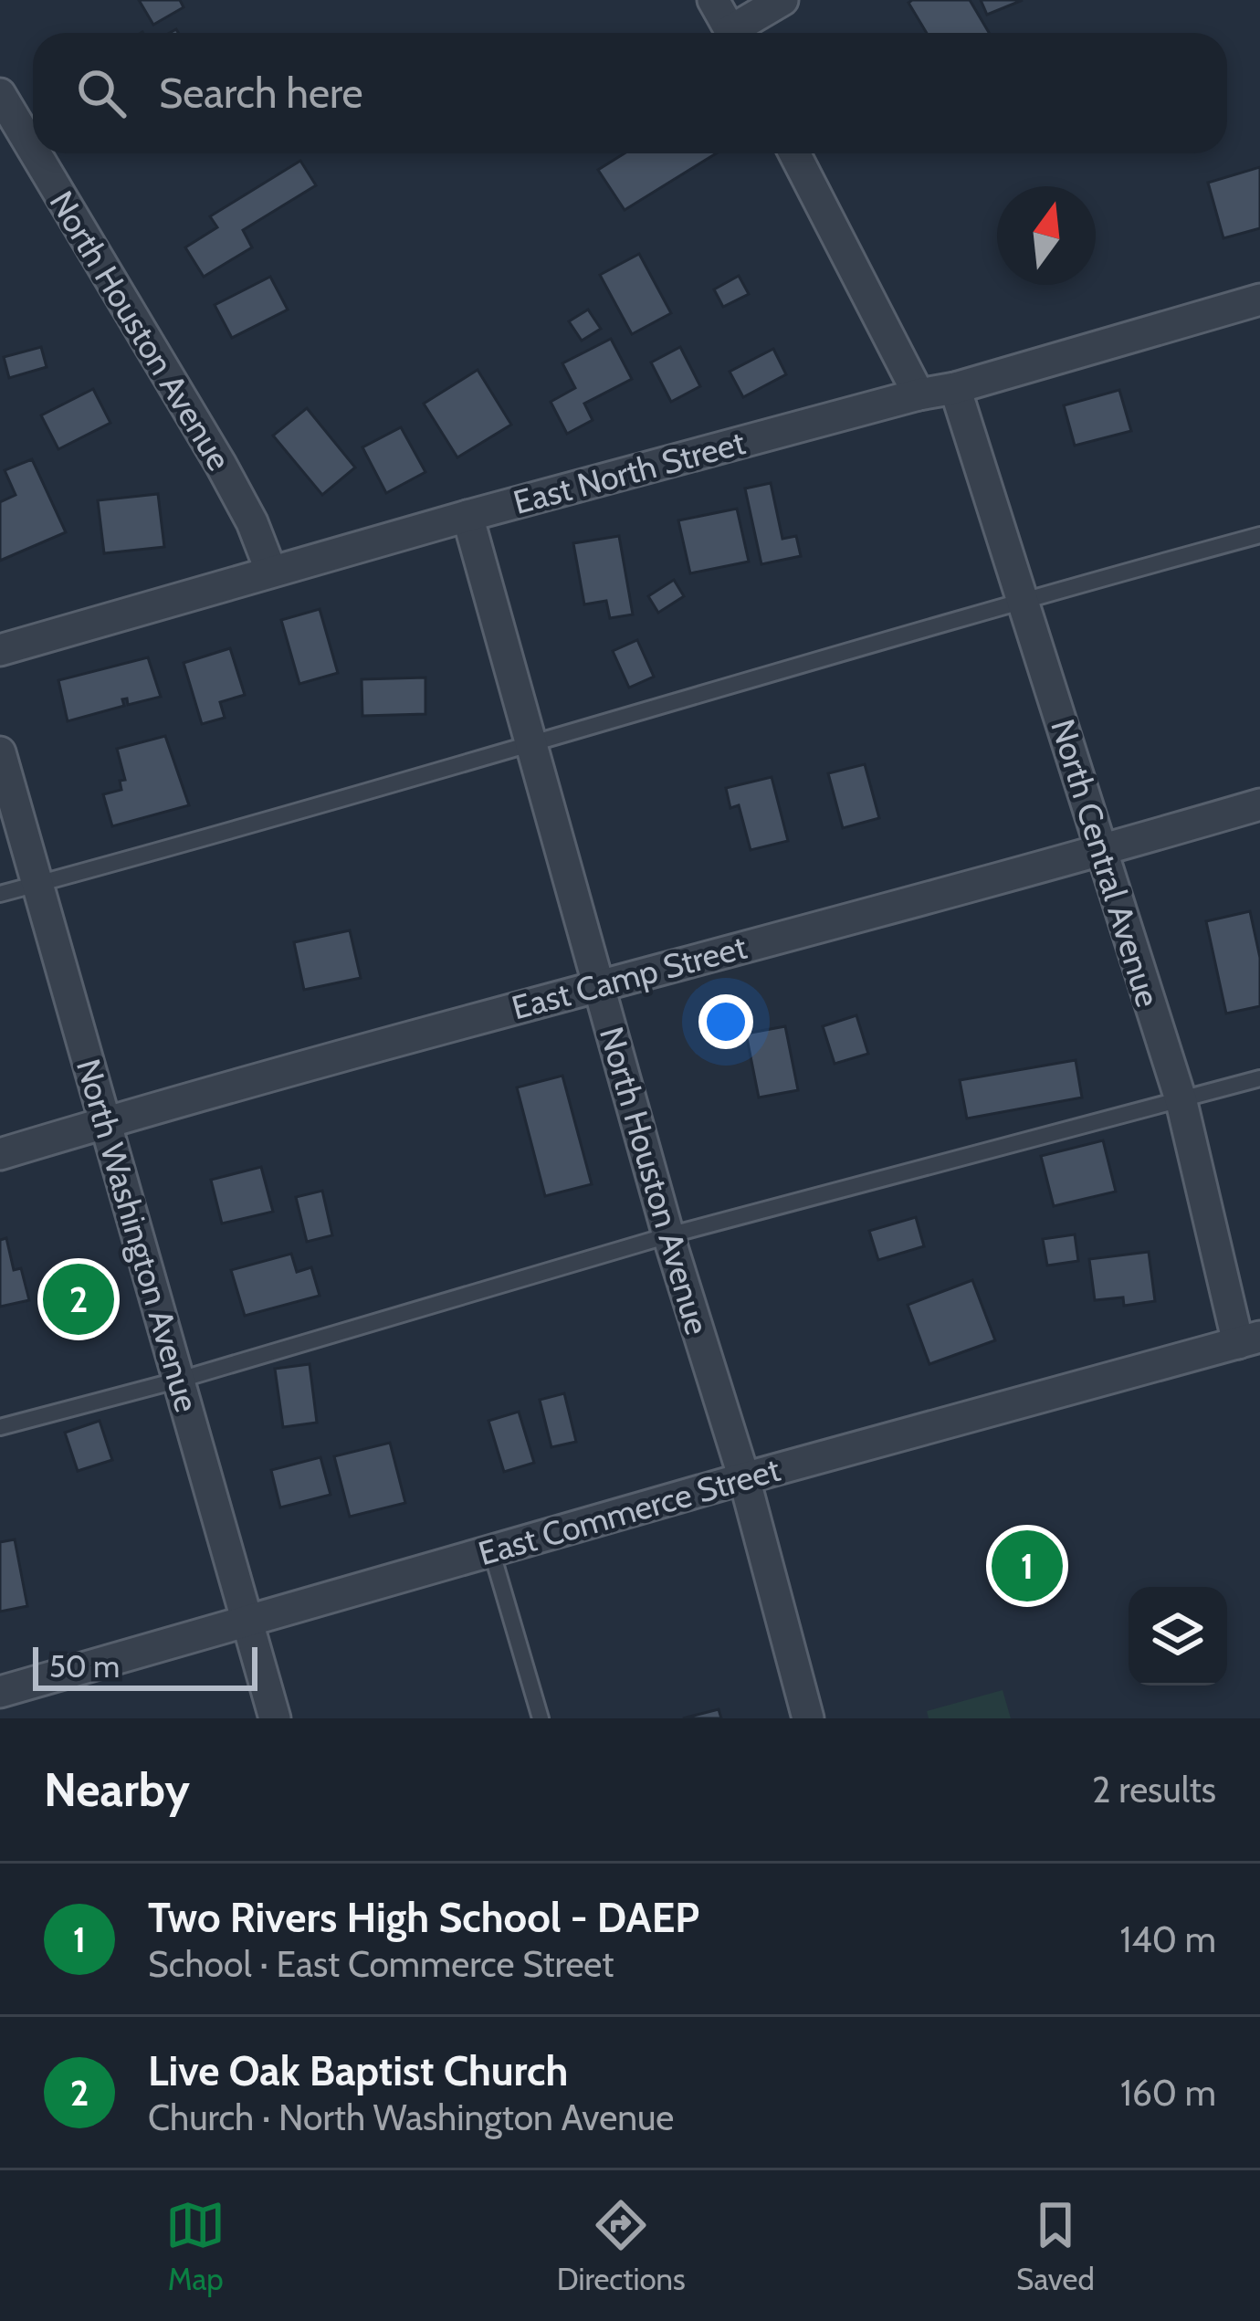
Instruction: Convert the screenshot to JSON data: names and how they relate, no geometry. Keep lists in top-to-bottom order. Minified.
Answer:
{"streets":{"street":["North Houston Avenue","East North Street","North Central Avenue","East Camp Street","North Washington Avenue","East Commerce Street"]},"crossings":[["North Houston Avenue","East North Street"],["North Houston Avenue","East Camp Street"],["North Houston Avenue","East Commerce Street"],["East North Street","North Central Avenue"],["North Central Avenue","East Camp Street"],["North Central Avenue","East Commerce Street"],["East Camp Street","North Washington Avenue"],["North Washington Avenue","East Commerce Street"]],"scale_bar":"50 m","north":"top","page":{"search":"Search here","pins":["2","1"],"scale":"50 m","heading":["Nearby","2 results"],"list":[{"mark":"1","name":"Two Rivers High School - DAEP","note":"School · East Commerce Street","value":"140 m"},{"mark":"2","name":"Live Oak Baptist Church","note":"Church · North Washington Avenue","value":"160 m"}],"nav":["Map","Directions","Saved"]}}
